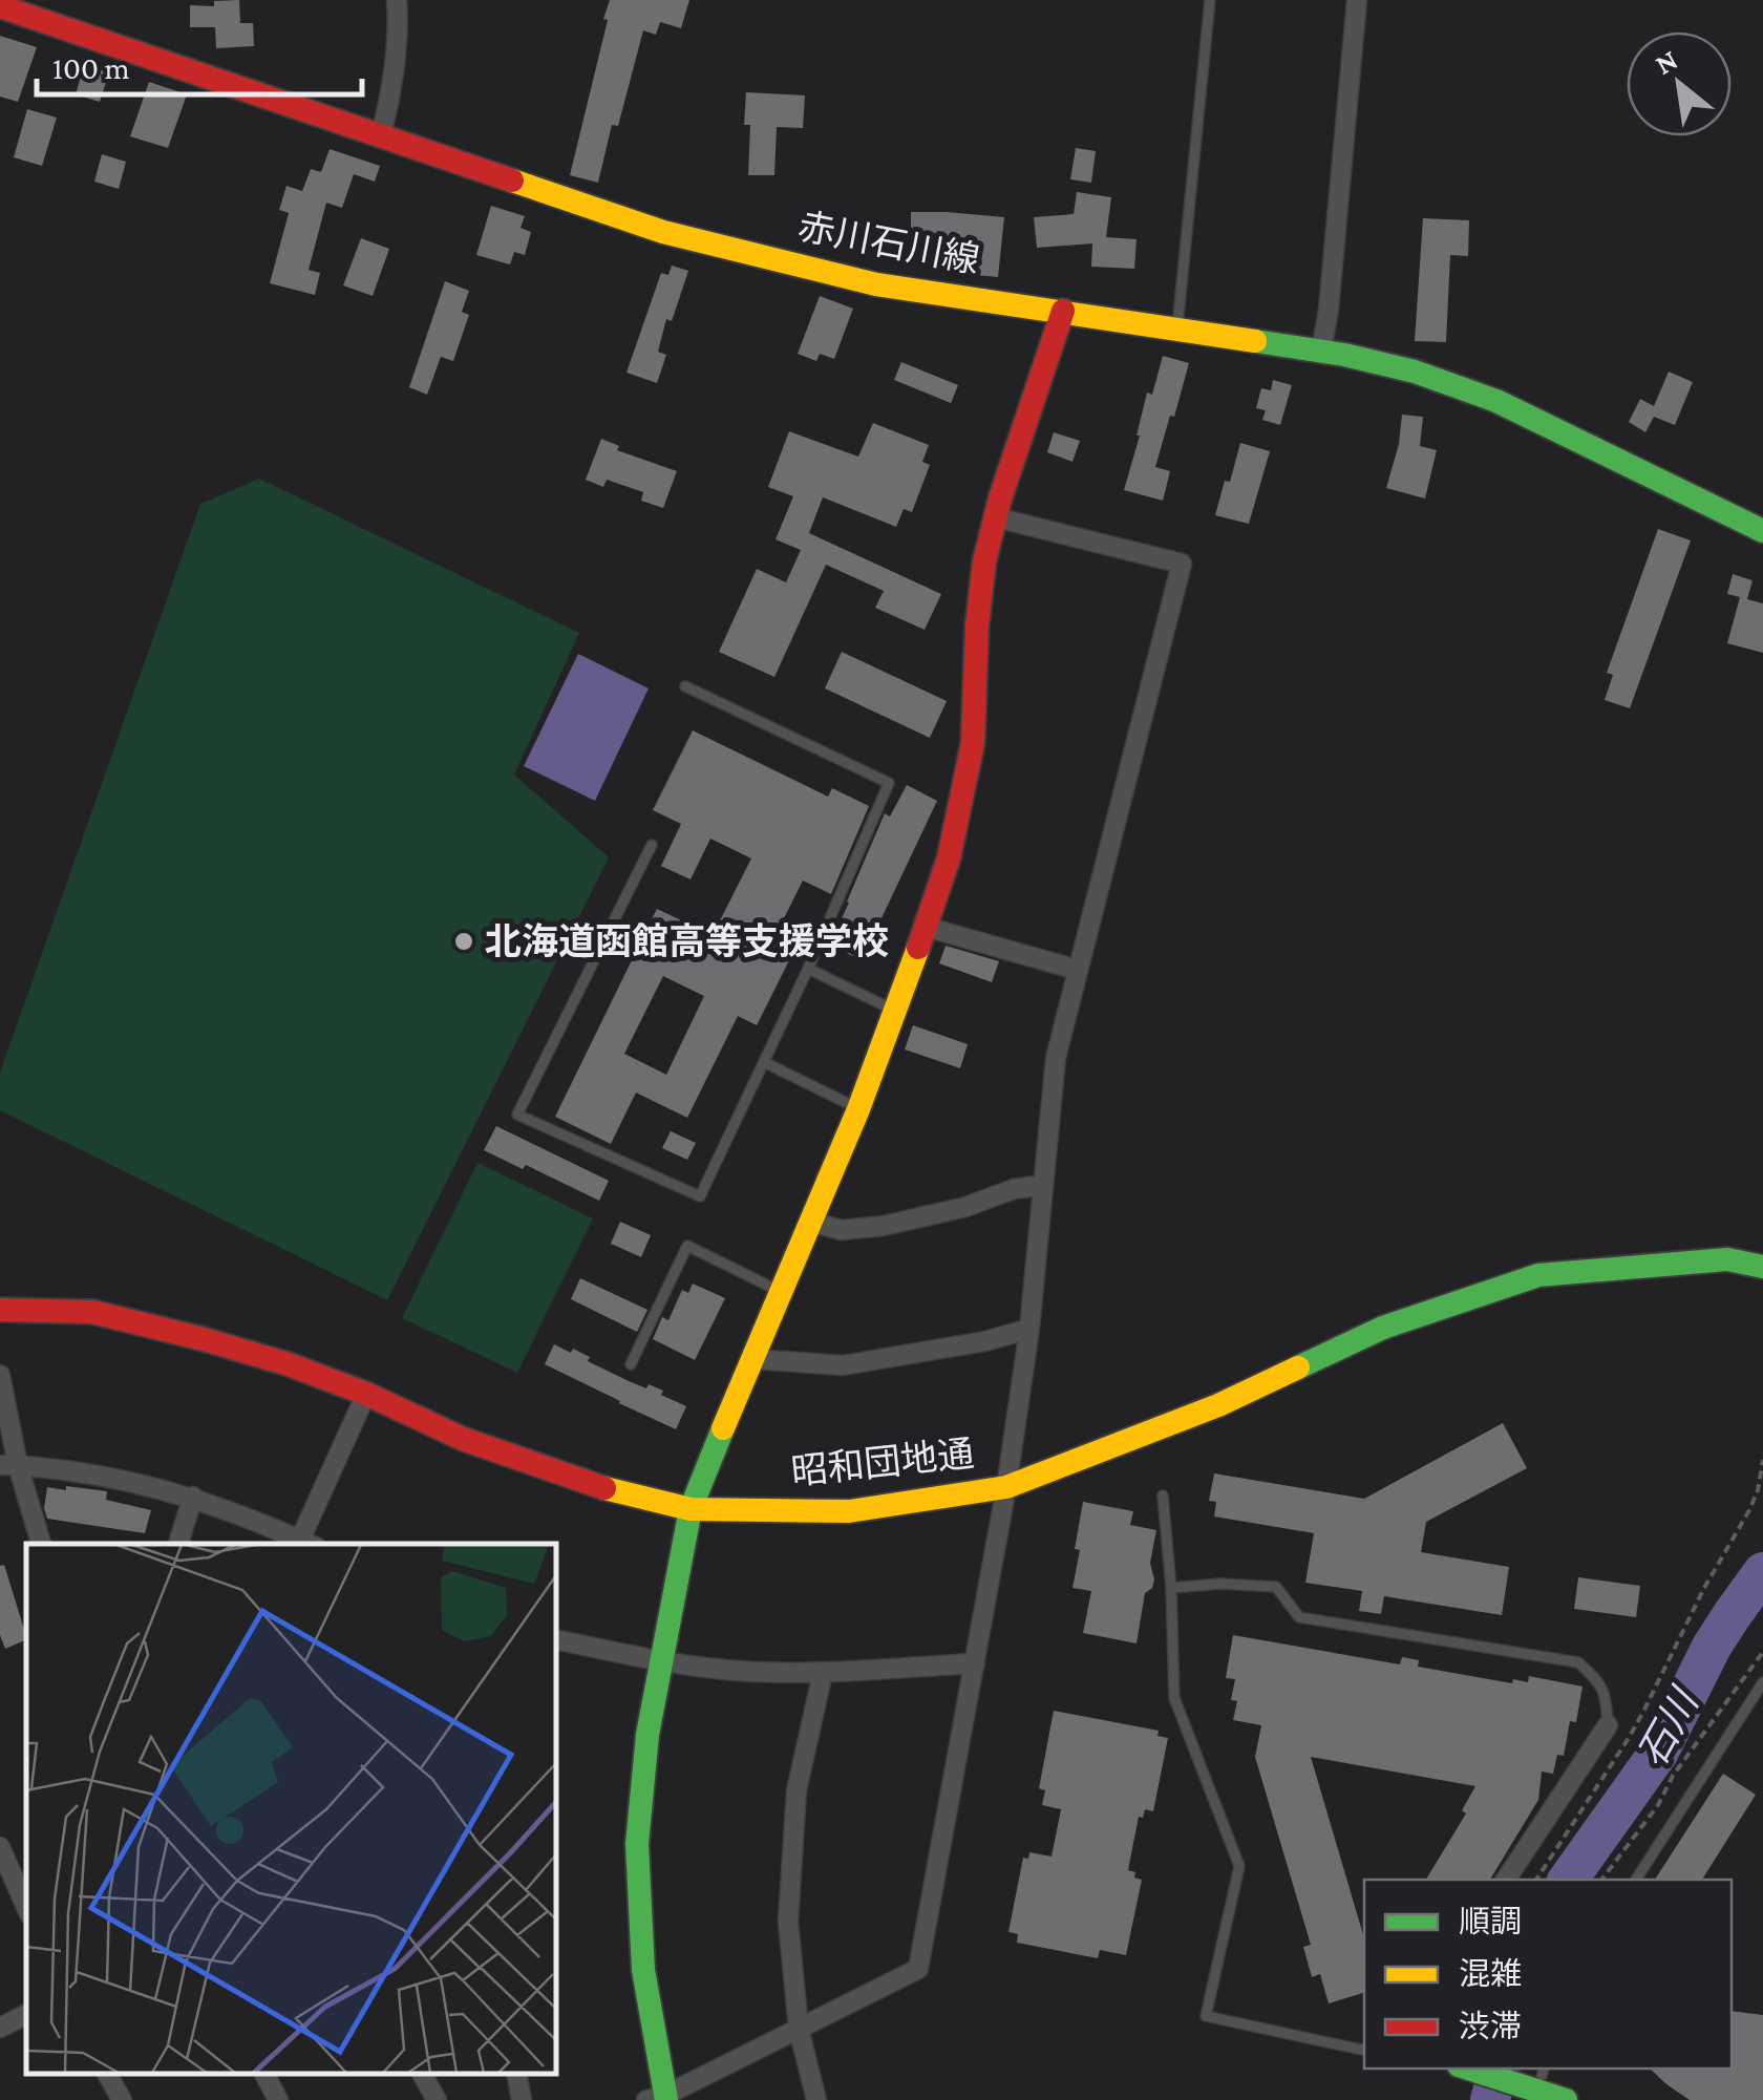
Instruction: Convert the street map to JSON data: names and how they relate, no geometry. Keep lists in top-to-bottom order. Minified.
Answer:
{"streets":{"street":["赤川石川線","昭和団地通"]},"water":["石川"],"places":["北海道函館高等支援学校"],"legend":["順調","混雑","渋滞"],"scale_bar":"100 m","north":"top left"}
